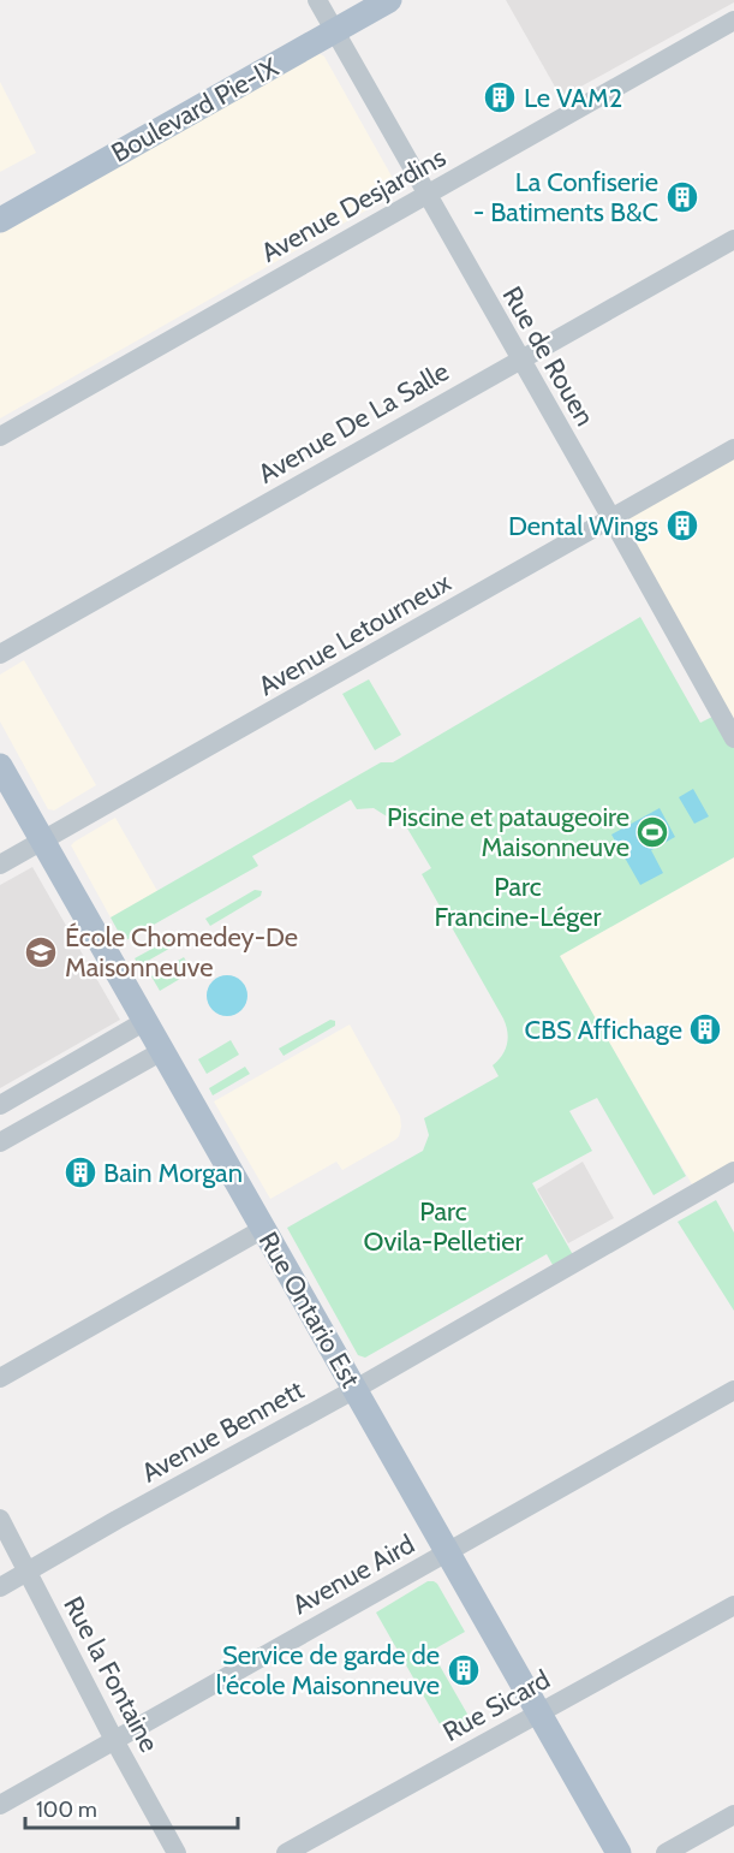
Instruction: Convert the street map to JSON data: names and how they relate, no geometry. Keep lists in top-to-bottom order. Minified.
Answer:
{"streets":{"main road":["Boulevard Pie-IX","Rue Ontario Est"],"street":["Avenue Desjardins","Rue de Rouen","Avenue De La Salle","Avenue Letourneux","Avenue Bennett","Avenue Aird","Rue la Fontaine","Rue Sicard"]},"crossings":[["Boulevard Pie-IX","Rue de Rouen"],["Avenue Desjardins","Rue de Rouen"],["Rue de Rouen","Avenue De La Salle"],["Rue de Rouen","Avenue Letourneux"],["Avenue Letourneux","Rue Ontario Est"],["Rue Ontario Est","Avenue Bennett"],["Rue Ontario Est","Avenue Aird"],["Rue Ontario Est","Rue Sicard"],["Avenue Bennett","Rue la Fontaine"],["Avenue Aird","Rue la Fontaine"]],"parks":["Parc Francine-Léger","Parc Ovila-Pelletier"],"places":{"building":["Le VAM2","La Confiserie - Batiments B&C","Dental Wings","CBS Affichage","Bain Morgan","Service de garde de l'école Maisonneuve"],"sports":["Piscine et pataugeoire Maisonneuve"],"school or university":["École Chomedey-De Maisonneuve"]},"scale_bar":"100 m"}
